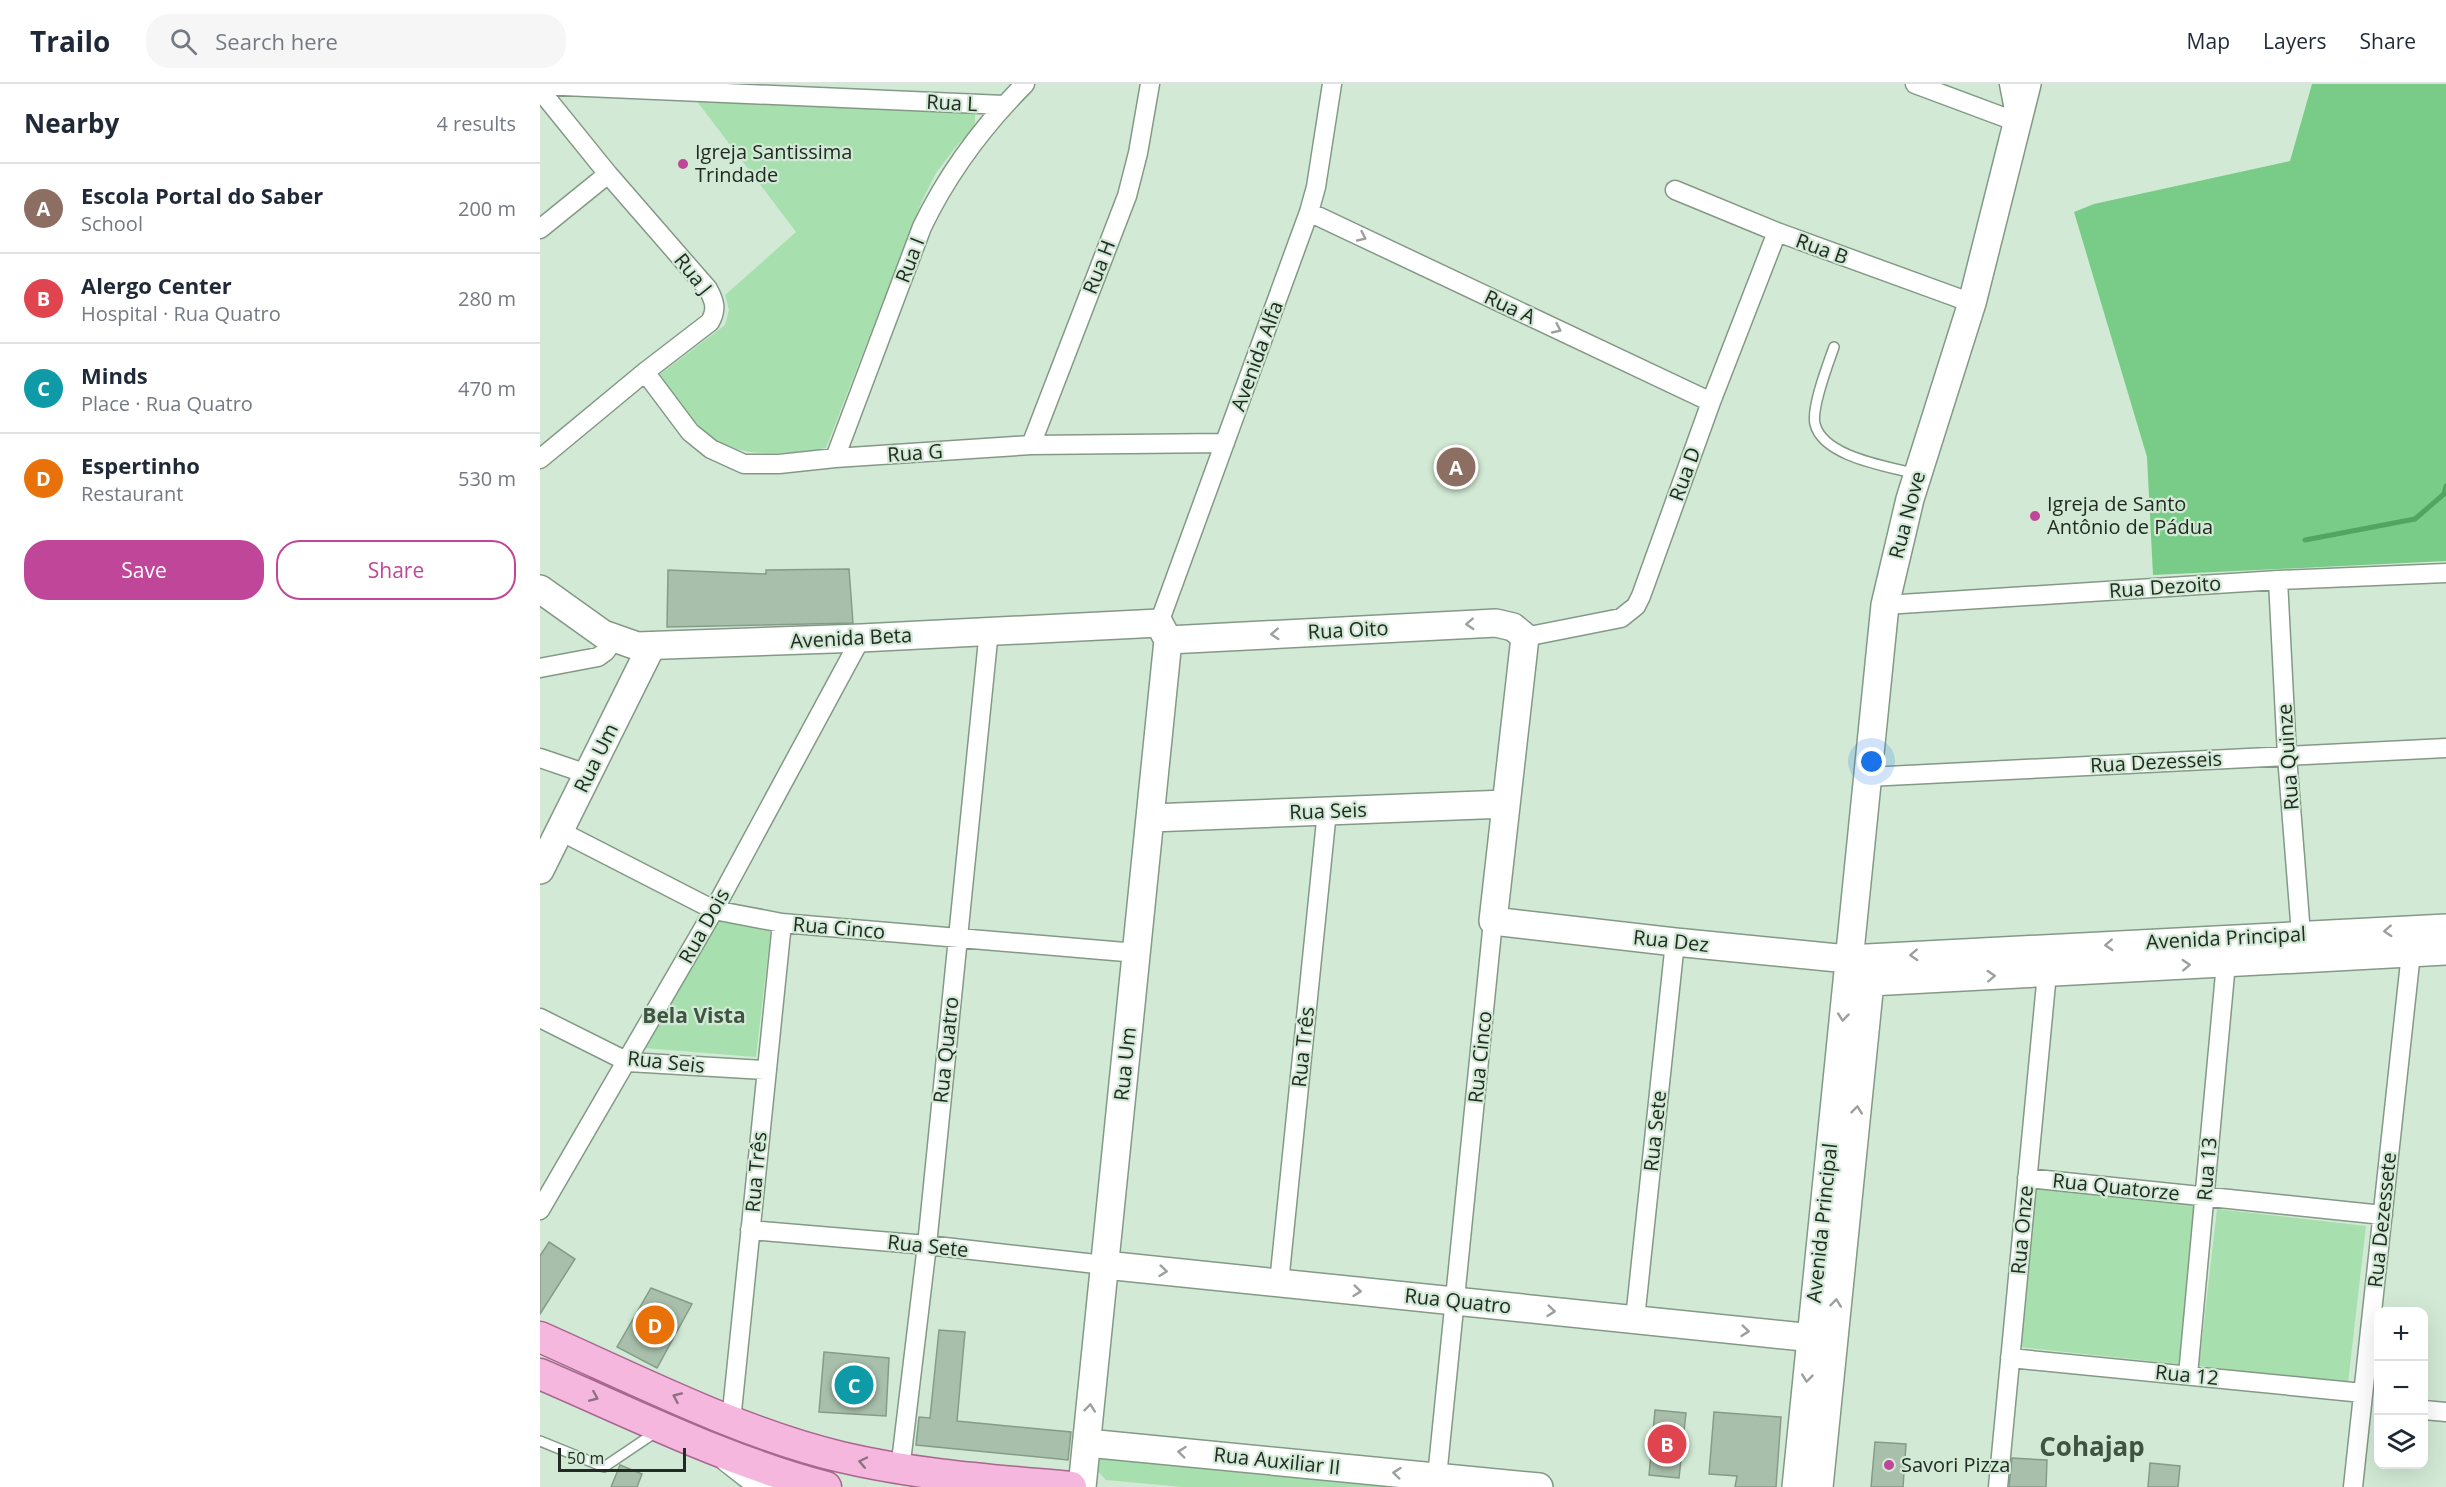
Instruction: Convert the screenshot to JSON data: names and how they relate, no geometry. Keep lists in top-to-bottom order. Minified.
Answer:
{"streets":{"street":["Rua L","Rua B","Rua I","Rua H","Rua J","Rua A","Avenida Alfa","Rua G","Rua D","Rua Nove","Rua Dezoito","Rua Oito","Avenida Beta","Rua Quinze","Rua Um","Rua Dezesseis","Rua Seis","Rua Dois","Rua Cinco","Avenida Principal","Rua Dez","Rua Três","Rua Quatro","Rua Sete","Rua 13","Rua Quatorze","Rua Dezessete","Rua Onze","Rua 12","Rua Auxiliar II"]},"crossings":[["Rua L","Rua I"],["Rua B","Rua D"],["Rua B","Rua Nove"],["Rua I","Rua G"],["Rua H","Rua G"],["Rua J","Rua G"],["Rua A","Avenida Alfa"],["Rua A","Rua D"],["Avenida Alfa","Rua G"],["Avenida Alfa","Rua Oito"],["Avenida Alfa","Avenida Beta"],["Avenida Alfa","Rua Um"],["Rua D","Rua Oito"],["Rua D","Rua Cinco"],["Rua Nove","Rua Dezoito"],["Rua Nove","Rua Dezesseis"],["Rua Nove","Avenida Principal"],["Rua Nove","Rua Dez"],["Rua Dezoito","Rua Quinze"],["Rua Oito","Avenida Beta"],["Rua Oito","Rua Um"],["Rua Oito","Rua Cinco"],["Avenida Beta","Rua Um"],["Avenida Beta","Rua Dois"],["Avenida Beta","Rua Quatro"],["Rua Quinze","Rua Dezesseis"],["Rua Quinze","Avenida Principal"],["Rua Um","Rua Seis"],["Rua Um","Rua Cinco"],["Rua Um","Rua Quatro"],["Rua Um","Rua Sete"],["Rua Um","Rua Auxiliar II"],["Rua Seis","Rua Dois"],["Rua Seis","Rua Cinco"],["Rua Seis","Rua Três"],["Rua Dois","Rua Cinco"],["Rua Cinco","Rua Dez"],["Rua Cinco","Rua Três"],["Rua Cinco","Rua Quatro"],["Rua Cinco","Rua Auxiliar II"],["Avenida Principal","Rua Dez"],["Avenida Principal","Rua Quatro"],["Avenida Principal","Rua 13"],["Avenida Principal","Rua Dezessete"],["Avenida Principal","Rua Onze"],["Rua Dez","Rua Sete"],["Rua Três","Rua Quatro"],["Rua Três","Rua Sete"],["Rua Quatro","Rua Sete"],["Rua 13","Rua Quatorze"],["Rua 13","Rua 12"],["Rua Quatorze","Rua Dezessete"],["Rua Quatorze","Rua Onze"],["Rua Dezessete","Rua 12"],["Rua Onze","Rua 12"]],"one_way":["Rua A","Rua Oito","Rua Quatro","Rua Auxiliar II"],"districts":["Bela Vista","Cohajap"],"places":["Igreja Santissima Trindade","Igreja de Santo Antônio de Pádua","Savori Pizza"],"scale_bar":"50 m","page":{"header":"Trailo","search":"Search here","nav":["Map","Layers","Share"],"heading":["Nearby","4 results"],"list":[{"mark":"A","name":"Escola Portal do Saber","note":"School","value":"200 m"},{"mark":"B","name":"Alergo Center","note":"Hospital · Rua Quatro","value":"280 m"},{"mark":"C","name":"Minds","note":"Place · Rua Quatro","value":"470 m"},{"mark":"D","name":"Espertinho","note":"Restaurant","value":"530 m"}],"pins":["A","D","C","B"],"buttons":["Save","Share"],"map_buttons":["+","−"],"scale":"50 m"}}
